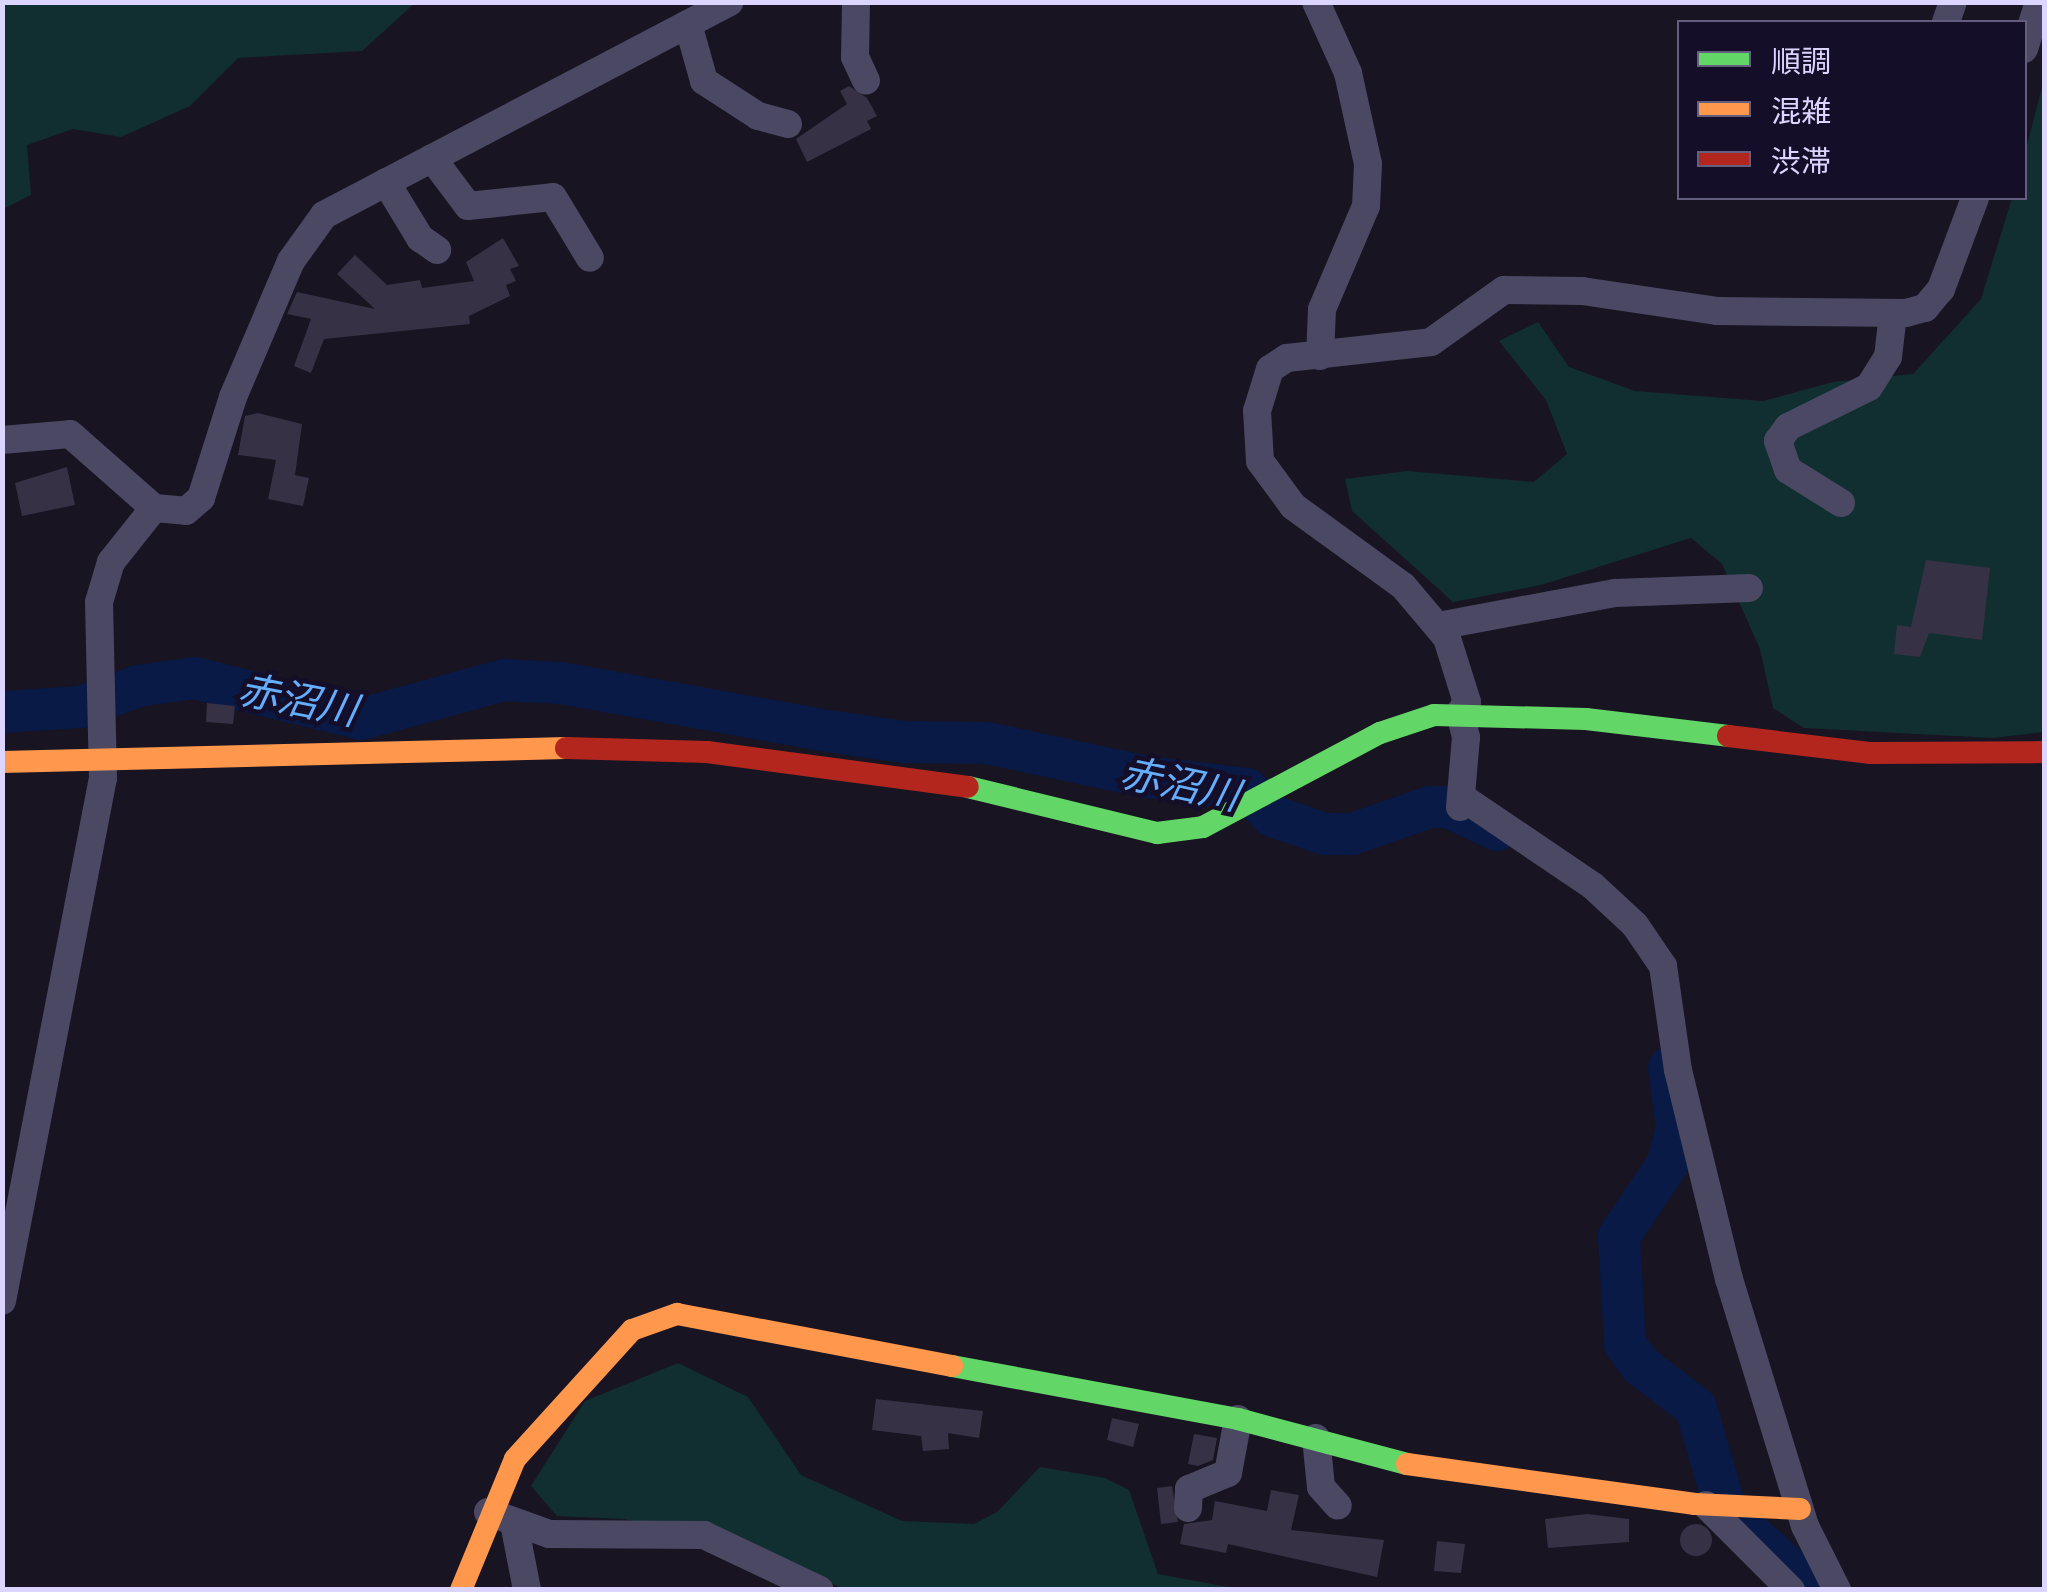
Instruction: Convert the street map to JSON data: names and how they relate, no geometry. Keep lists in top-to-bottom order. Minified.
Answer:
{"water":["赤沼川"],"legend":["順調","混雑","渋滞"]}
